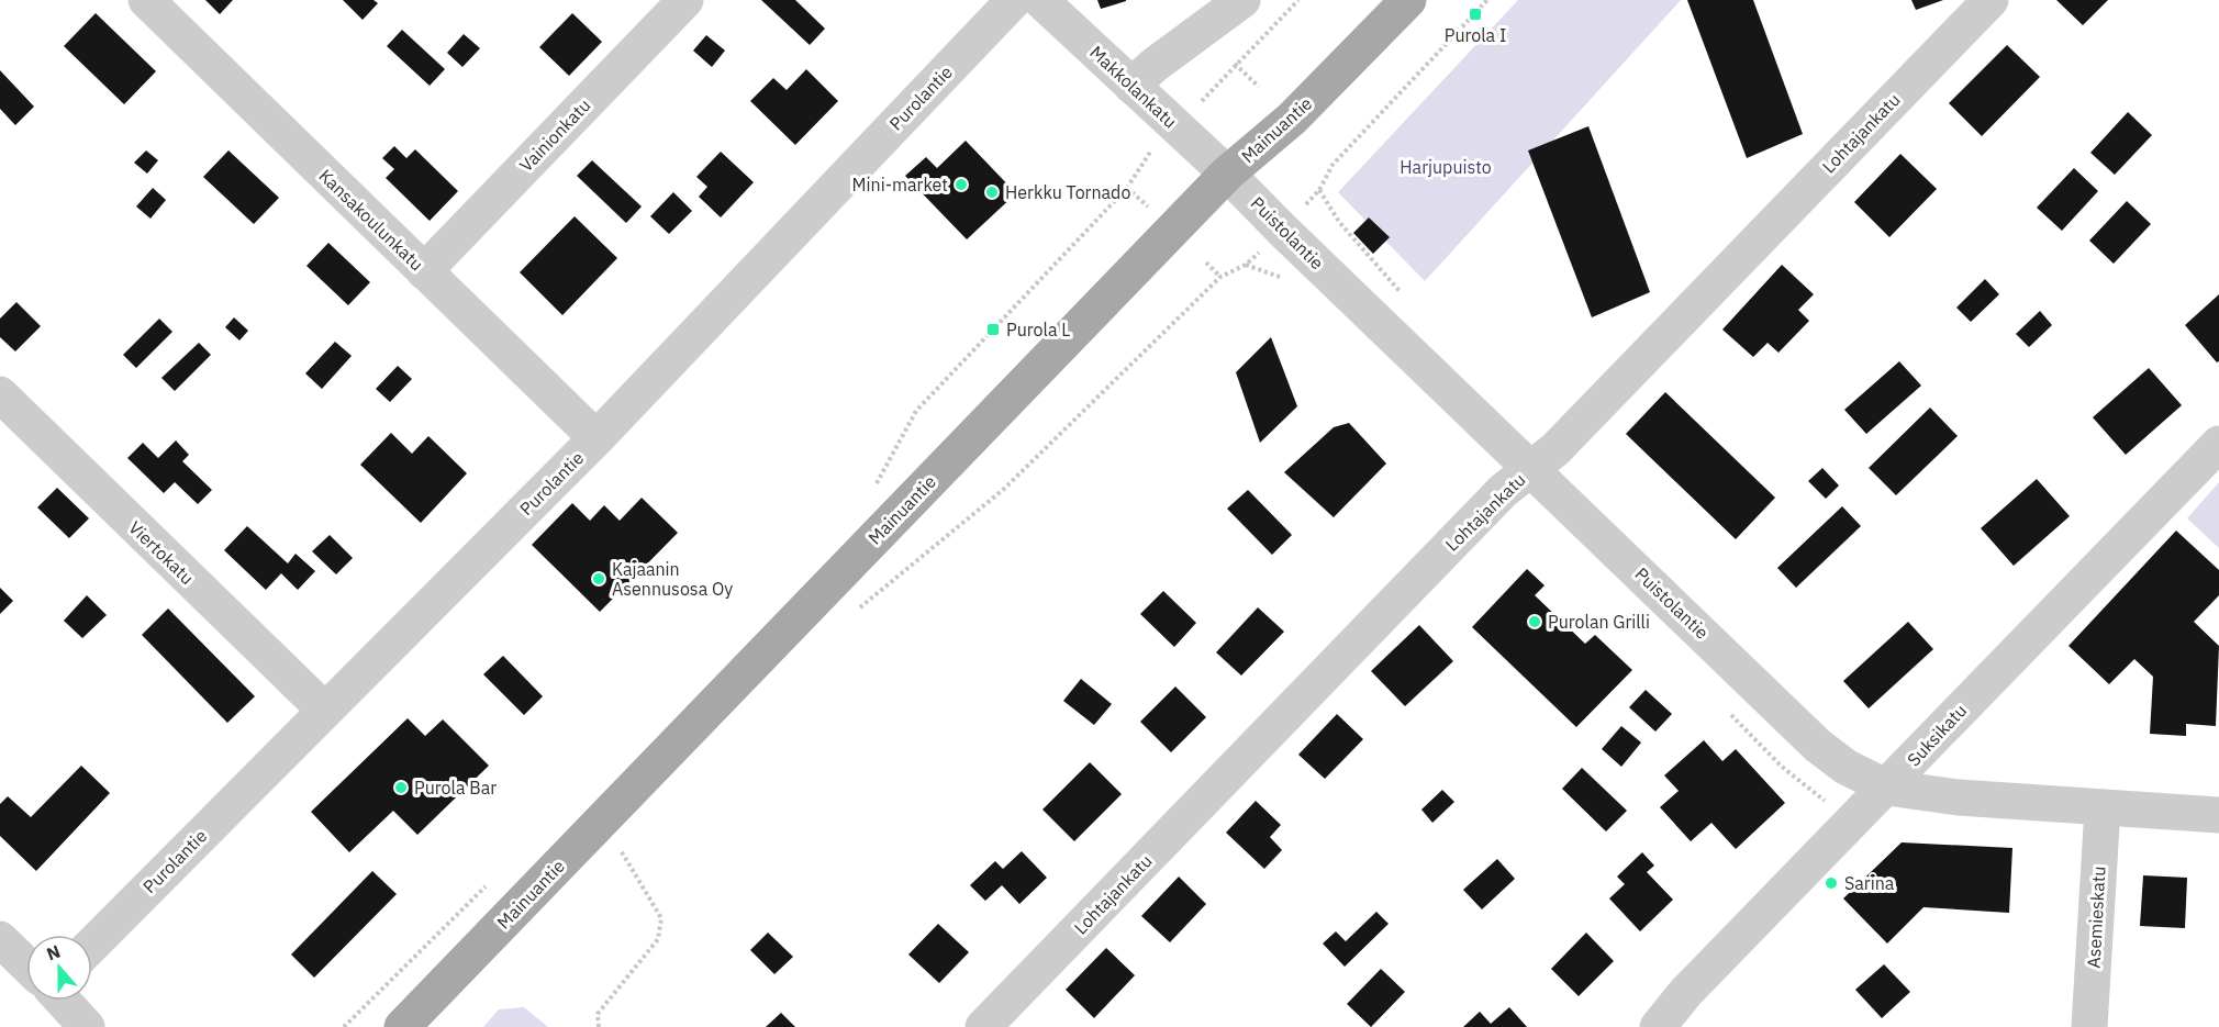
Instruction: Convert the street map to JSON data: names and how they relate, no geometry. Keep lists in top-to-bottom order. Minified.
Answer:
{"streets":{"main road":["Mainuantie"],"street":["Makkolankatu","Purolantie","Lohtajankatu","Vainionkatu","Kansakoulunkatu","Puistolantie","Viertokatu","Suksikatu","Asemieskatu"]},"crossings":[["Makkolankatu","Mainuantie"],["Makkolankatu","Puistolantie"],["Purolantie","Kansakoulunkatu"],["Purolantie","Viertokatu"],["Mainuantie","Puistolantie"],["Lohtajankatu","Puistolantie"],["Vainionkatu","Kansakoulunkatu"],["Puistolantie","Suksikatu"],["Puistolantie","Asemieskatu"]],"parks":["Harjupuisto"],"places":{"transit":["Purola I","Purola L"],"other":["Mini-market","Herkku Tornado","Kajaanin Asennusosa Oy","Purolan Grilli","Purola Bar","Sarina"]},"north":"top"}
